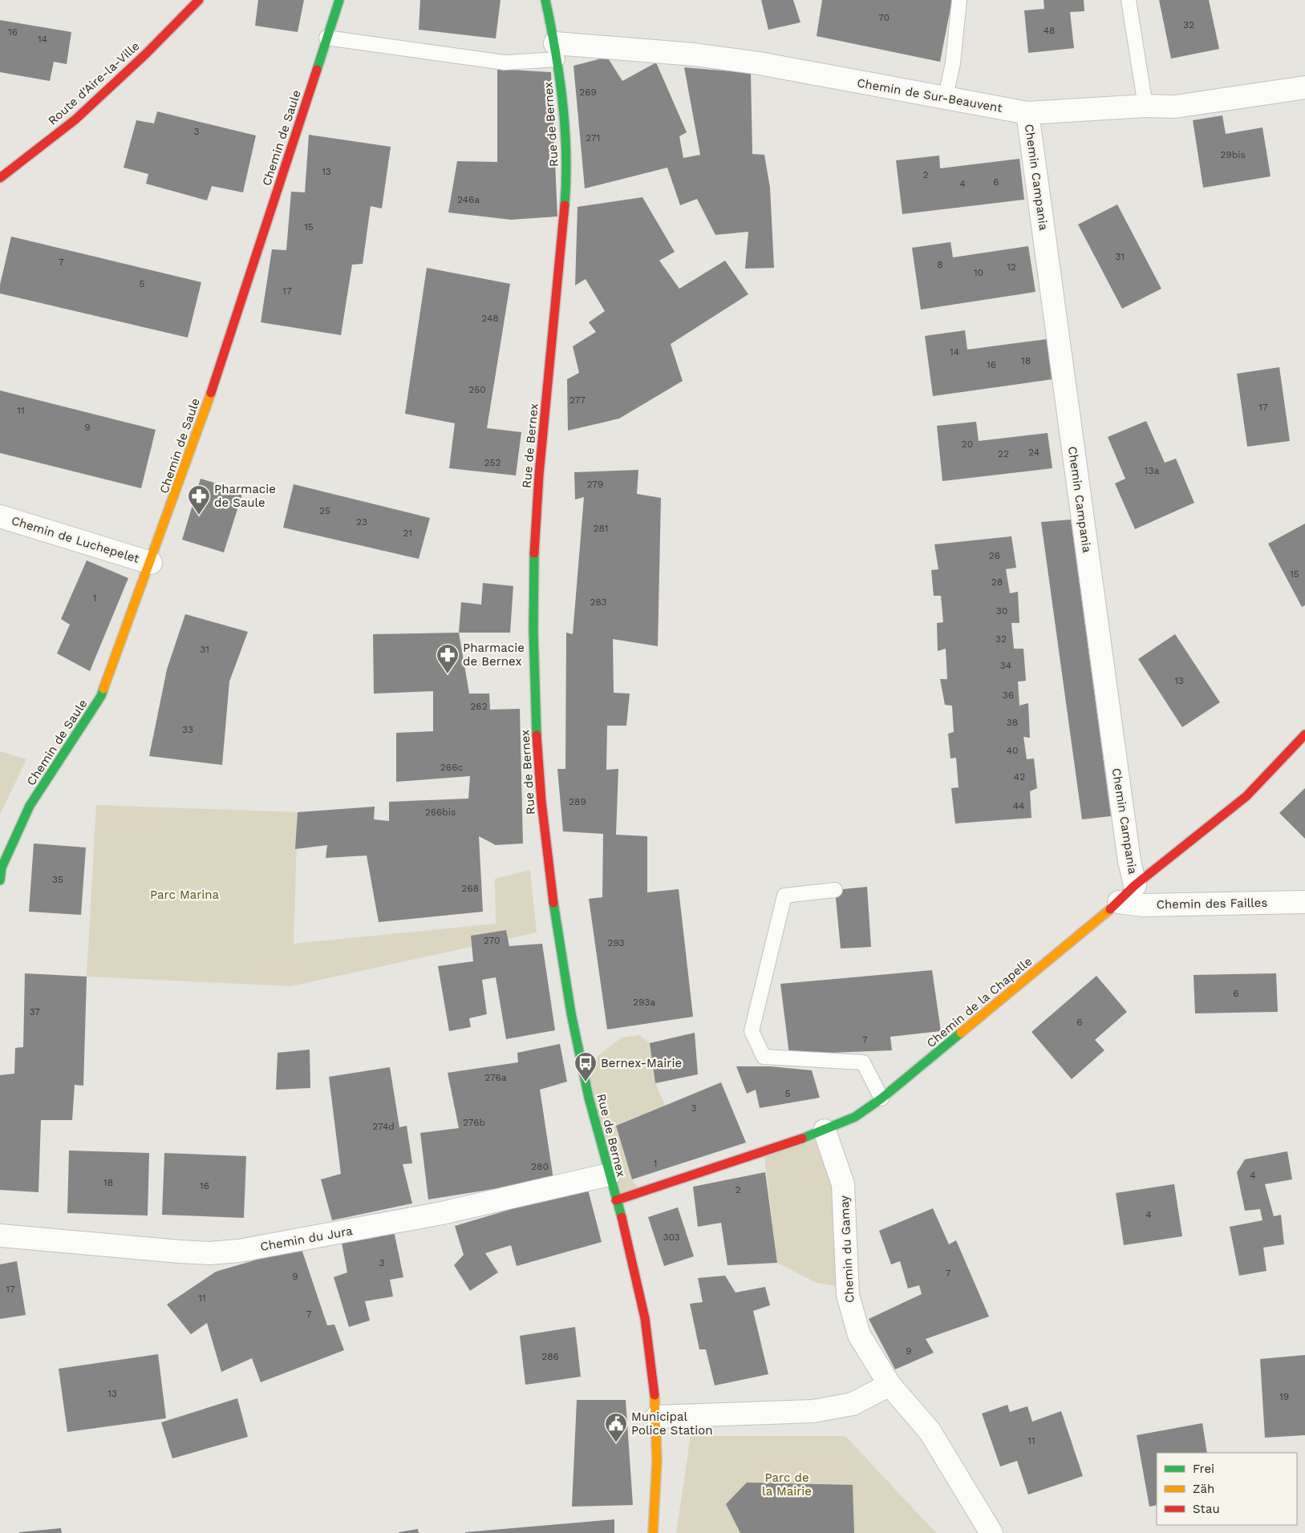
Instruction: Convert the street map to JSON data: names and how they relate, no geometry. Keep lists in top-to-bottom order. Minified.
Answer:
{"streets":{"street":["Route d'Aire-la-Ville","Chemin de Sur-Beauvent","Rue de Bernex","Chemin de Saule","Chemin Campania","Chemin de Luchepelet","Chemin des Failles","Chemin de la Chapelle","Chemin du Jura","Chemin du Gamay"]},"crossings":[["Chemin de Sur-Beauvent","Rue de Bernex"],["Chemin de Sur-Beauvent","Chemin Campania"],["Rue de Bernex","Chemin de la Chapelle"],["Rue de Bernex","Chemin du Jura"],["Chemin de Saule","Chemin de Luchepelet"],["Chemin Campania","Chemin de la Chapelle"],["Chemin des Failles","Chemin de la Chapelle"],["Chemin de la Chapelle","Chemin du Gamay"]],"parks":["Parc Marina","Parc de la Mairie"],"places":{"pharmacy":["Pharmacie de Saule","Pharmacie de Bernex"],"bus stop":["Bernex-Mairie"],"public building":["Municipal Police Station"]},"house_numbers":["70","32","48","16","14","269","3","271","29bis","13","2","6","4","246a","15","31","7","8","12","10","5","17","248","14","18","16","250","277","17","11","9","20","24","22","252","13a","279","25","23","281","21","26","15","28","1","283","30","32","31","34","13","36","262","38","33","40","266c","42","289","44","266bis","35","268","270","293","6","293a","37","6","7","276a","5","3","276b","274d","1","280","4","18","16","2","4","303","3","7","9","17","11","7","9","286","13","19","11"],"legend":["Frei","Zäh","Stau"]}
